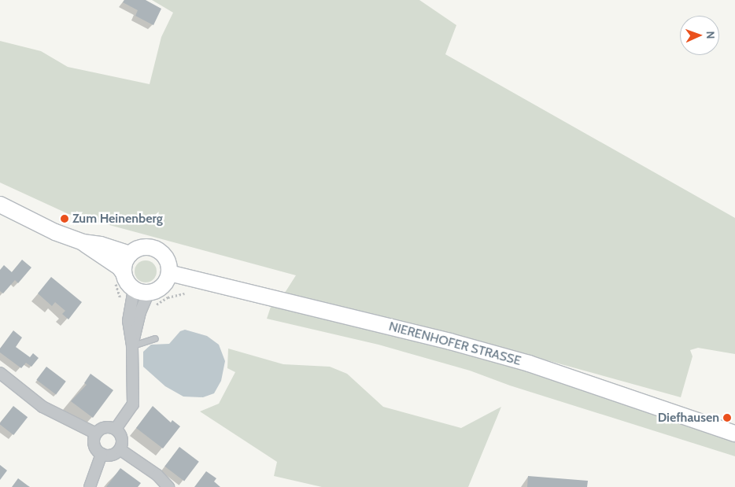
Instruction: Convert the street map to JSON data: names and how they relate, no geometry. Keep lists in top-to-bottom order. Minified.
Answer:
{"streets":{"main road":["NIERENHOFER STRASSE"]},"places":["Zum Heinenberg","Diefhausen"],"north":"right"}
